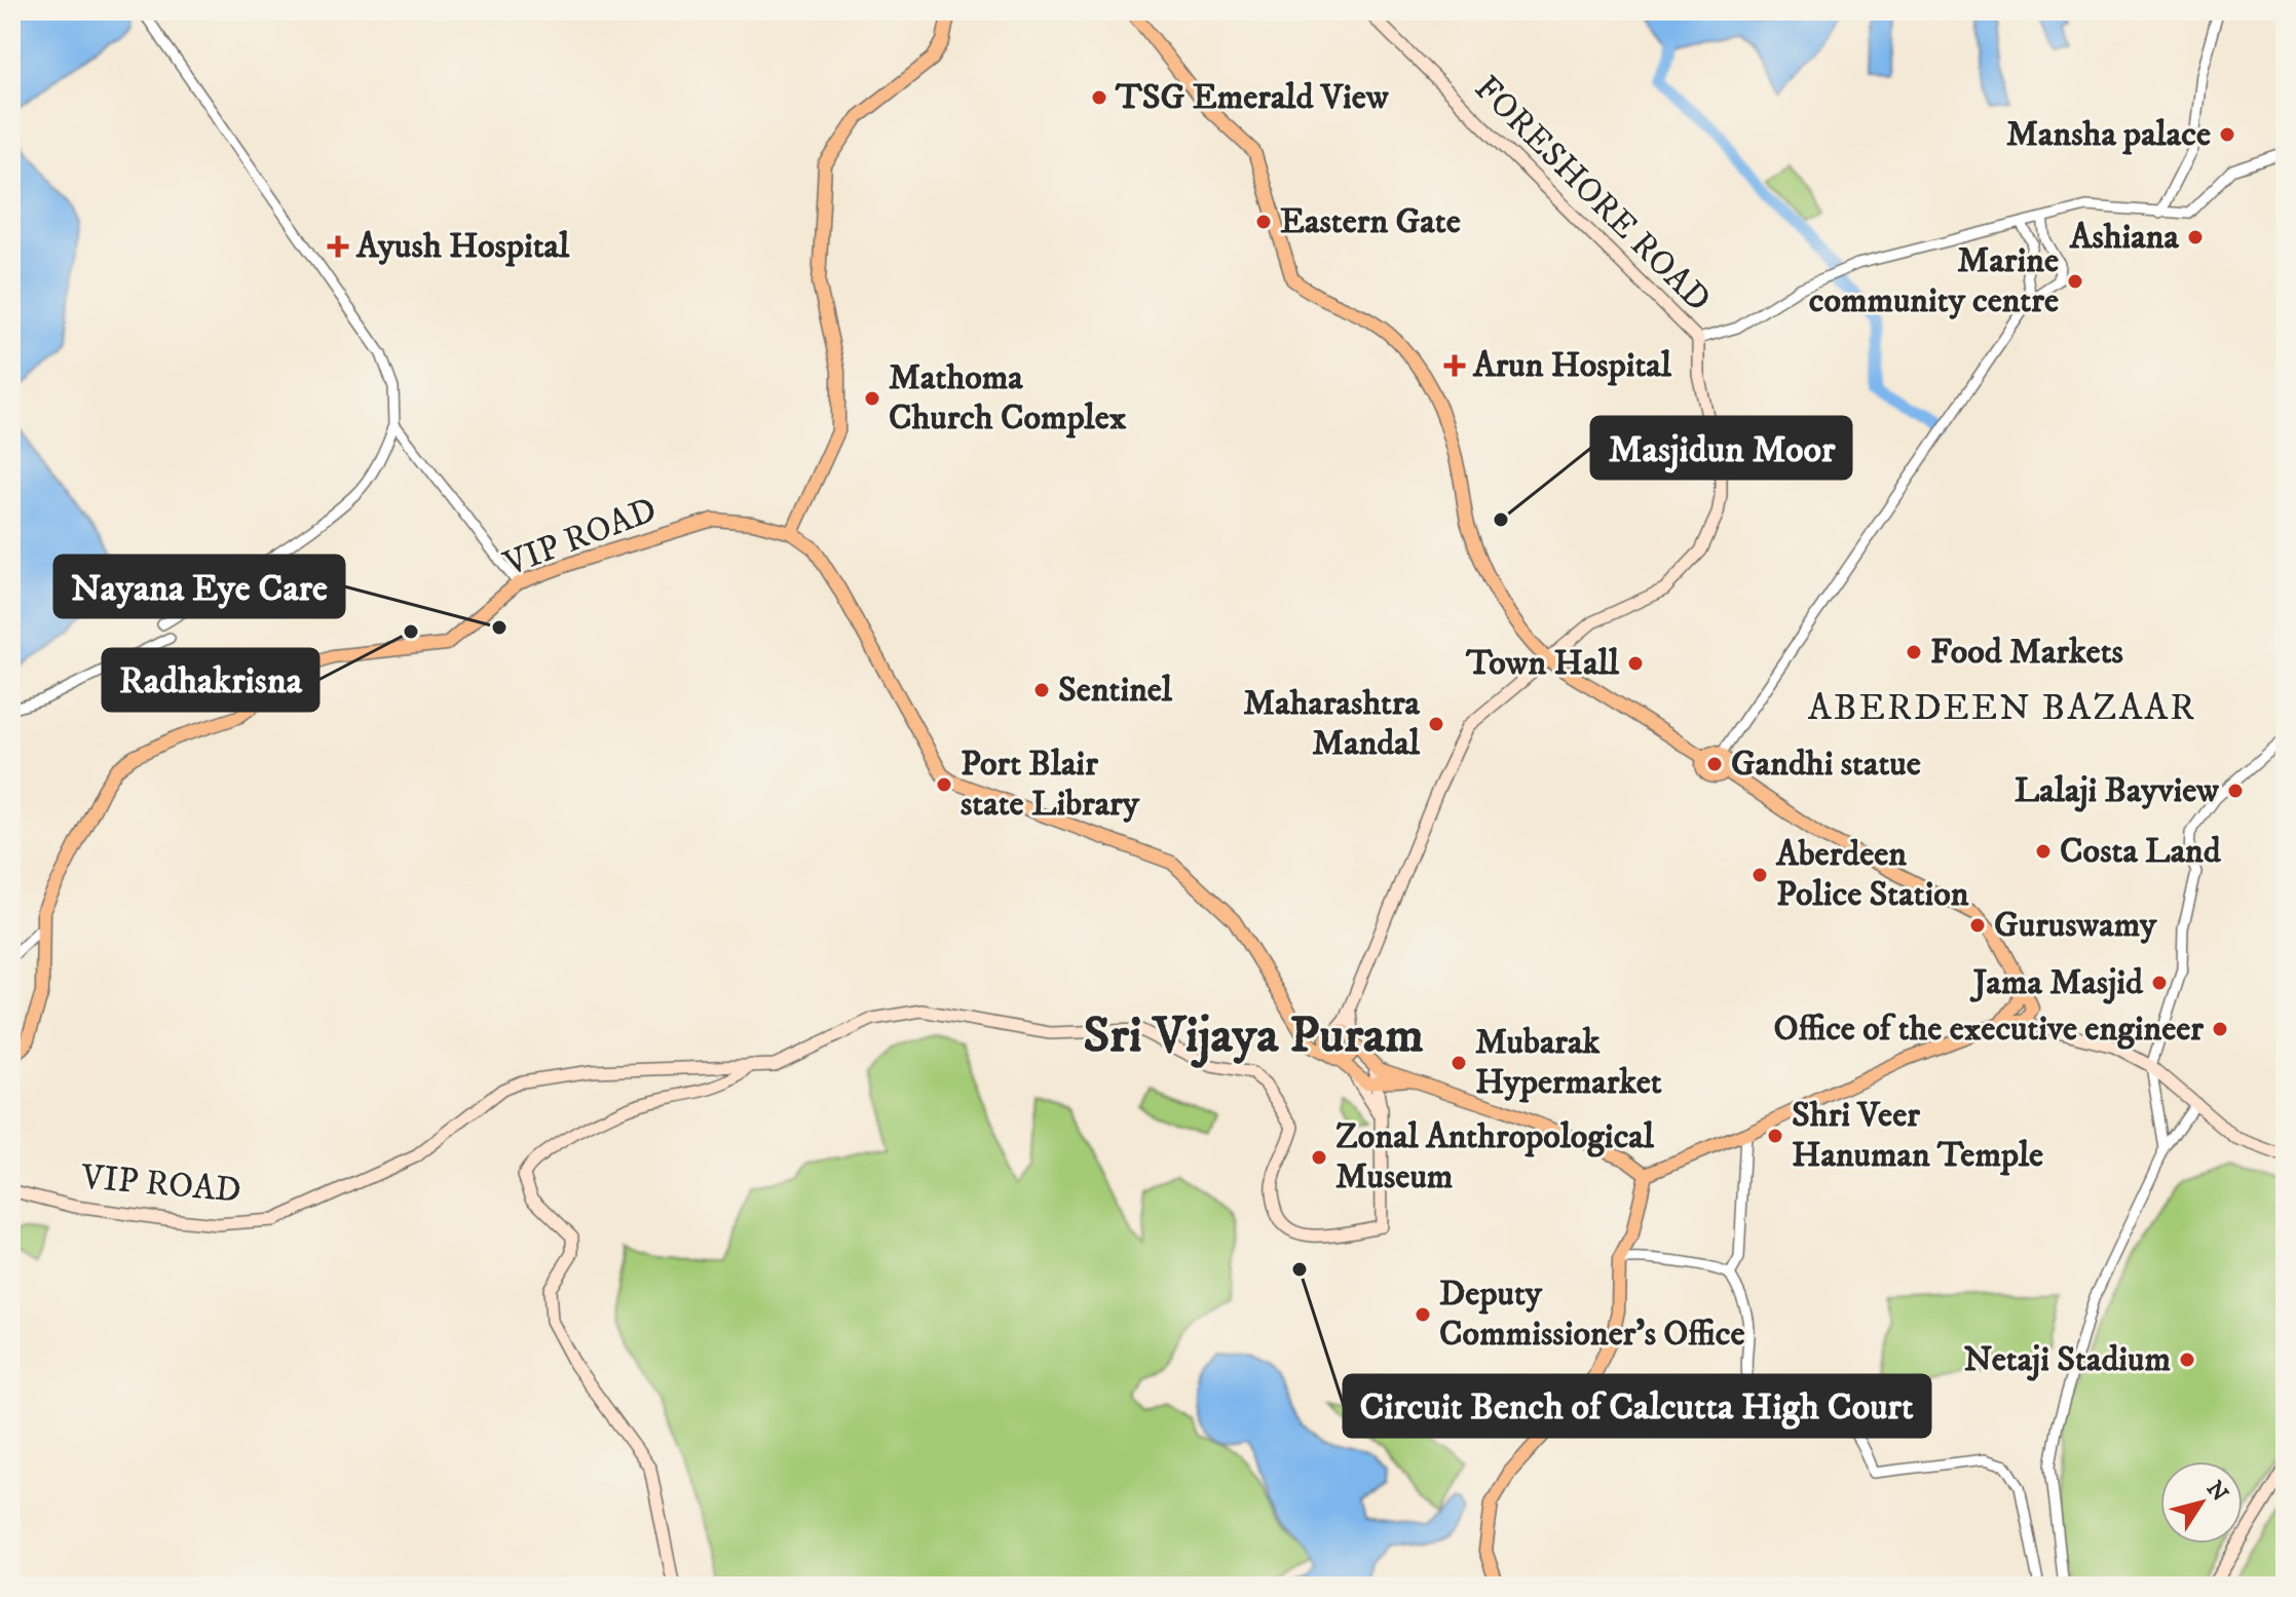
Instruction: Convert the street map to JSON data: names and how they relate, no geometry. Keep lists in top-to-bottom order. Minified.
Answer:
{"streets":{"main road":["FORESHORE ROAD","VIP ROAD"]},"districts":["ABERDEEN BAZAAR","Sri Vijaya Puram"],"places":{"other":["TSG Emerald View","Mansha palace","Eastern Gate","Ashiana","Marine community centre","Mathoma Church Complex","Masjidun Moor","Nayana Eye Care","Radhakrisna","Food Markets","Town Hall","Sentinel","Maharashtra Mandal","Gandhi statue","Port Blair state Library","Lalaji Bayview","Costa Land","Aberdeen Police Station","Guruswamy","Jama Masjid","Office of the executive engineer","Mubarak Hypermarket","Shri Veer Hanuman Temple","Zonal Anthropological Museum","Circuit Bench of Calcutta High Court","Deputy Commissioner's Office","Netaji Stadium"],"health":["Ayush Hospital","Arun Hospital"]},"north":"top right"}
